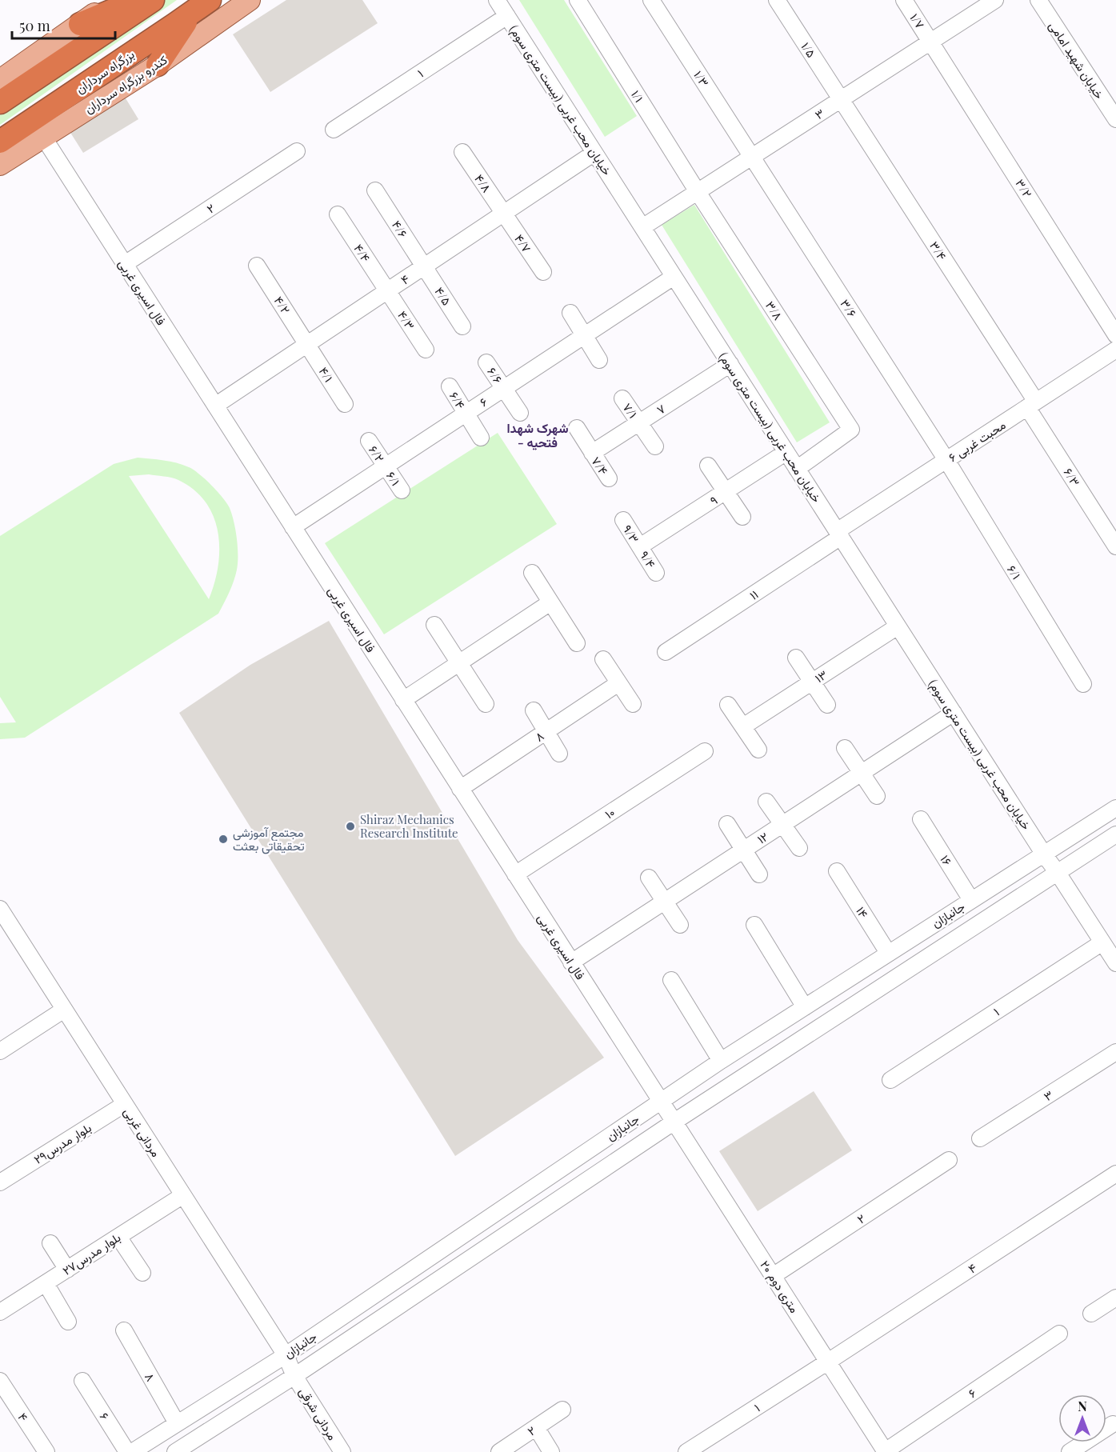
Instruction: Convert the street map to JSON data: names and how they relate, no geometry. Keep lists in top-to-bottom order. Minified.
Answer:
{"streets":{"highway":["بزرگراه سرداران"],"main road":["کندرو بزرگراه سرداران"],"street":["۱/۷","۱/۵","خیابان شهید امامی","۱","۱/۳","۱/۱","خیابان محب غربی (بیست متری سوم)","۳","۴/۸","۳/۲","۲","۴/۶","۴/۷","۳/۴","۴/۴","۴","فال اسیری غربی","۴/۵","۴/۲","۳/۶","۳/۸","۴/۳","۴/۱","۶/۶","۶/۴","۶","۷","۷/۱","محبت غربی ۶","۶/۲","۷/۴","۶/۳","۶/۱","۹","۹/۳","۹/۴","۱۱","۱۳","۸","۱۰","۱۲","۱۶","۱۴","جانبازان","مردانی غربی","۲۹بلوار مدرس","بلوار مدرس۲۷","۲۰ متری دوم","مردانی شرقی"]},"crossings":[["۱/۷","۳"],["۱/۷","۳/۲"],["۱/۵","۳"],["۱/۵","۳/۴"],["۱","خیابان محب غربی (بیست متری سوم)"],["۱","۴"],["۱","۲۰ متری دوم"],["۱/۳","۳"],["۱/۳","۳/۶"],["کندرو بزرگراه سرداران","فال اسیری غربی"],["۱/۱","۳"],["۱/۱","۳/۸"],["خیابان محب غربی (بیست متری سوم)","۳"],["خیابان محب غربی (بیست متری سوم)","۴"],["خیابان محب غربی (بیست متری سوم)","۳/۸"],["خیابان محب غربی (بیست متری سوم)","۶"],["خیابان محب غربی (بیست متری سوم)","۷"],["خیابان محب غربی (بیست متری سوم)","محبت غربی ۶"],["خیابان محب غربی (بیست متری سوم)","۹"],["خیابان محب غربی (بیست متری سوم)","۱۱"],["خیابان محب غربی (بیست متری سوم)","۱۳"],["خیابان محب غربی (بیست متری سوم)","۱۲"],["خیابان محب غربی (بیست متری سوم)","جانبازان"],["۳","۳/۲"],["۳","۳/۴"],["۳","۳/۶"],["۳","۳/۸"],["۴/۸","۴/۷"],["۴/۸","۴"],["۲","فال اسیری غربی"],["۲","۲۰ متری دوم"],["۴/۶","۴"],["۴/۶","۴/۵"],["۴/۷","۴"],["۳/۴","محبت غربی ۶"],["۳/۴","۶/۳"],["۴/۴","۴"],["۴/۴","۴/۳"],["۴","فال اسیری غربی"],["۴","۴/۵"],["۴","۴/۲"],["۴","۴/۳"],["۴","۴/۱"],["۴","۲۰ متری دوم"],["فال اسیری غربی","۶"],["فال اسیری غربی","۸"],["فال اسیری غربی","۱۰"],["فال اسیری غربی","۱۲"],["فال اسیری غربی","جانبازان"],["فال اسیری غربی","۲۰ متری دوم"],["۴/۲","۴/۱"],["۳/۶","محبت غربی ۶"],["۳/۶","۶/۱"],["۶/۶","۶"],["۶/۴","۶"],["۶","۶/۲"],["۶","۶/۱"],["۶","۲۰ متری دوم"],["۷","۷/۱"],["۷","۷/۴"],["محبت غربی ۶","۶/۳"],["محبت غربی ۶","۶/۱"],["محبت غربی ۶","۱۱"],["۶/۲","۶/۱"],["۹","۹/۳"],["۹","۹/۴"],["۹/۳","۹/۴"],["۸","جانبازان"],["۱۶","جانبازان"],["۱۴","جانبازان"],["جانبازان","مردانی غربی"],["جانبازان","۲۰ متری دوم"],["جانبازان","مردانی شرقی"],["مردانی غربی","۲۹بلوار مدرس"],["مردانی غربی","بلوار مدرس۲۷"],["مردانی غربی","مردانی شرقی"]],"districts":["شهرک شهدا - فتحیه"],"places":["Shiraz Mechanics Research Institute","مجتمع آموزشی تحقیقاتی بعثت"],"scale_bar":"50 m","north":"top"}
